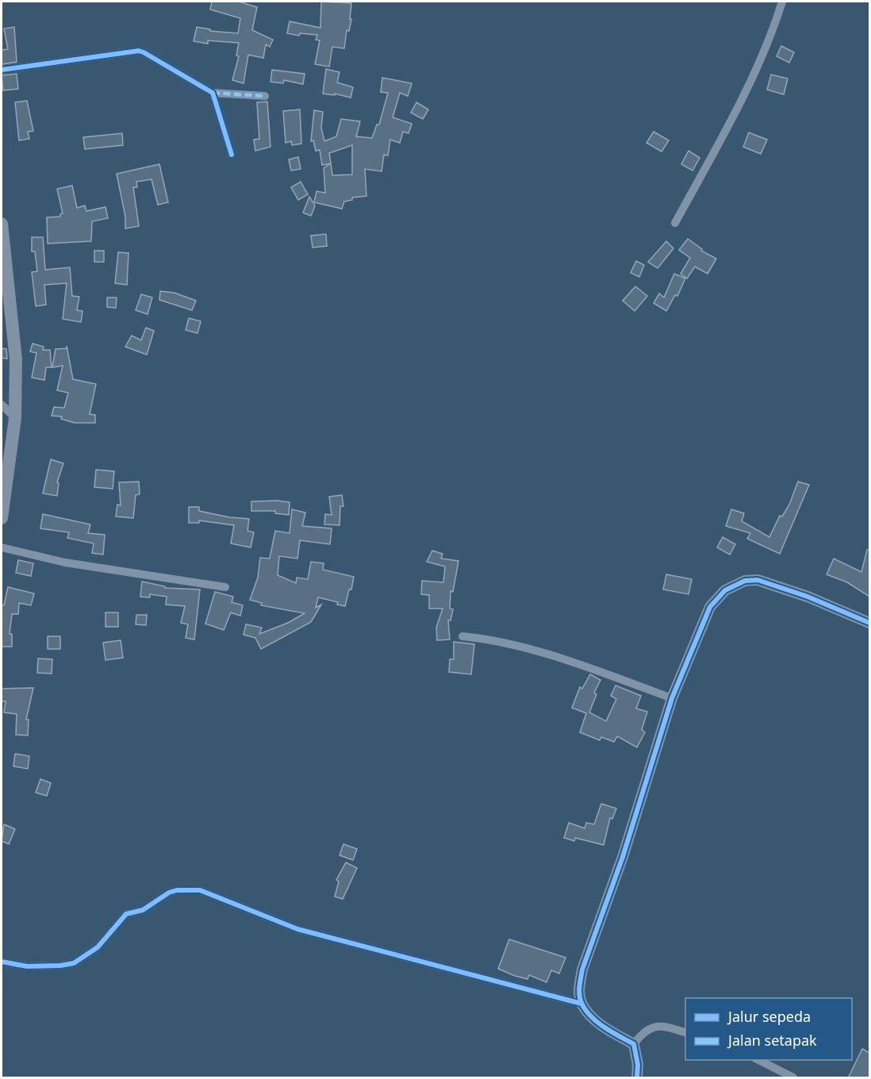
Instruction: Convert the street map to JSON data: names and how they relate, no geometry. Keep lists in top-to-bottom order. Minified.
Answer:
{"legend":["Jalur sepeda","Jalan setapak"]}
